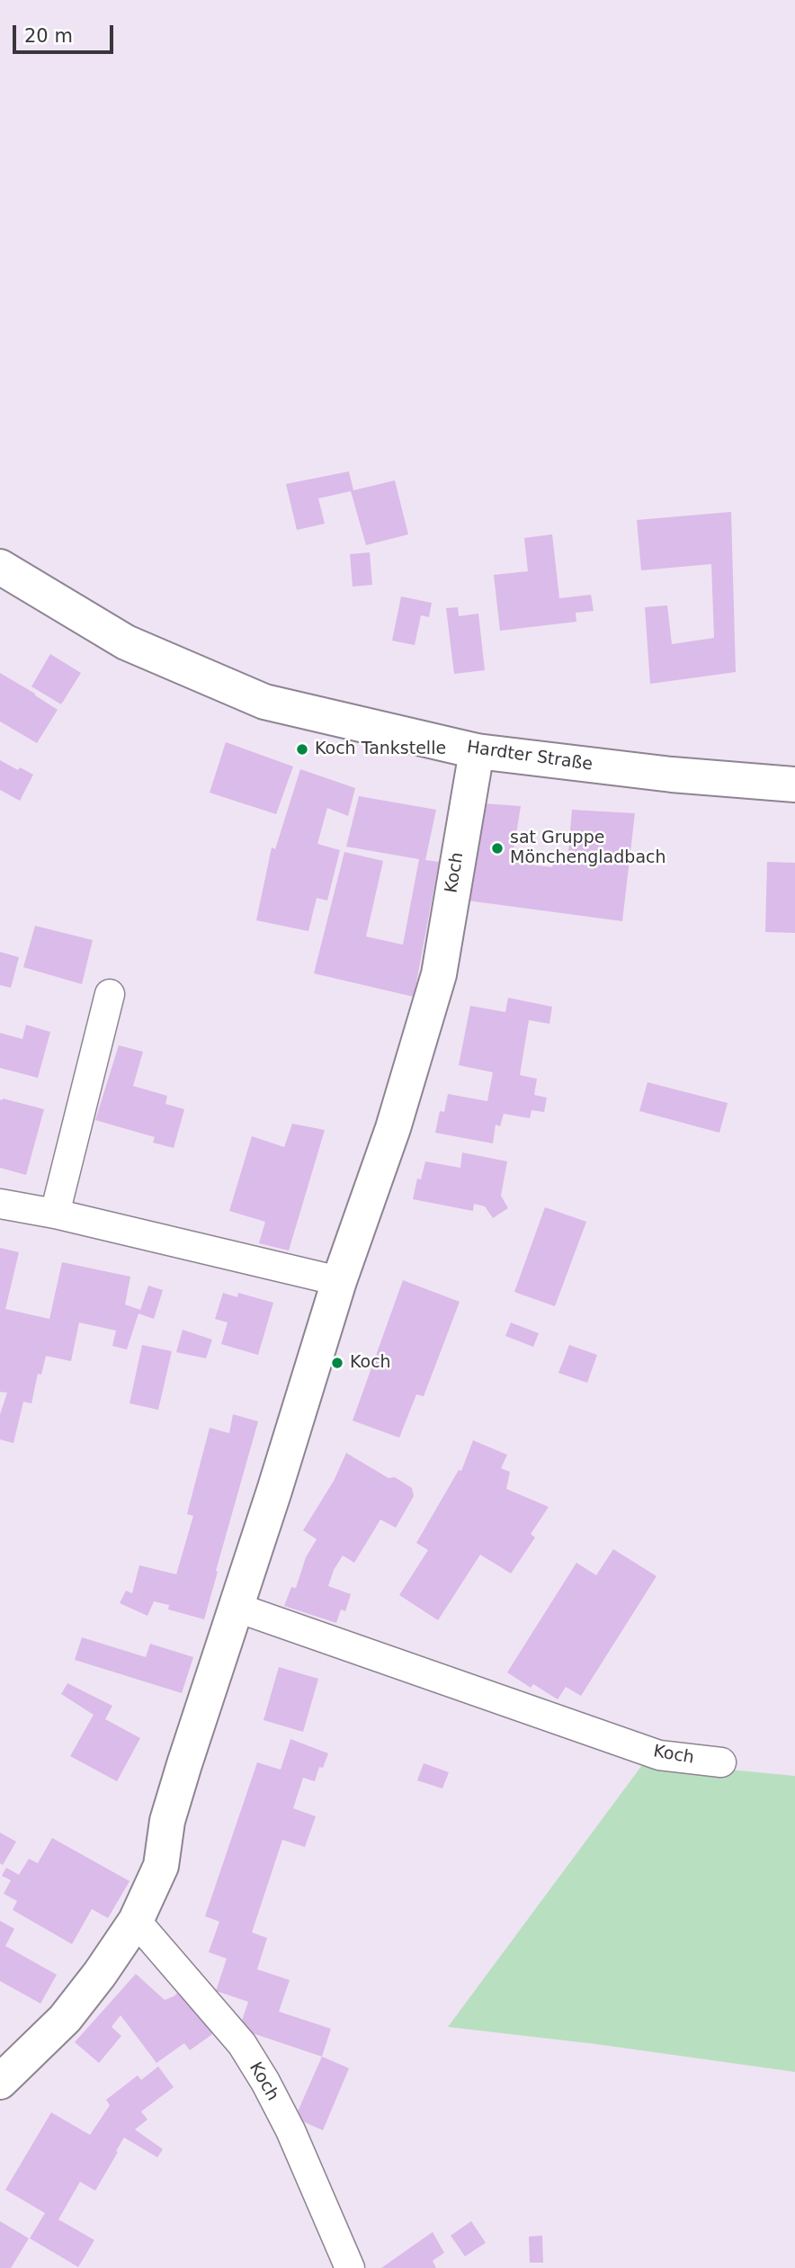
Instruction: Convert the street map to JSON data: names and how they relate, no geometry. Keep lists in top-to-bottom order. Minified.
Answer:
{"streets":{"street":["Hardter Straße","Koch"]},"crossings":[["Hardter Straße","Koch"]],"places":["Koch Tankstelle","sat Gruppe Mönchengladbach","Koch"],"scale_bar":"20 m"}
